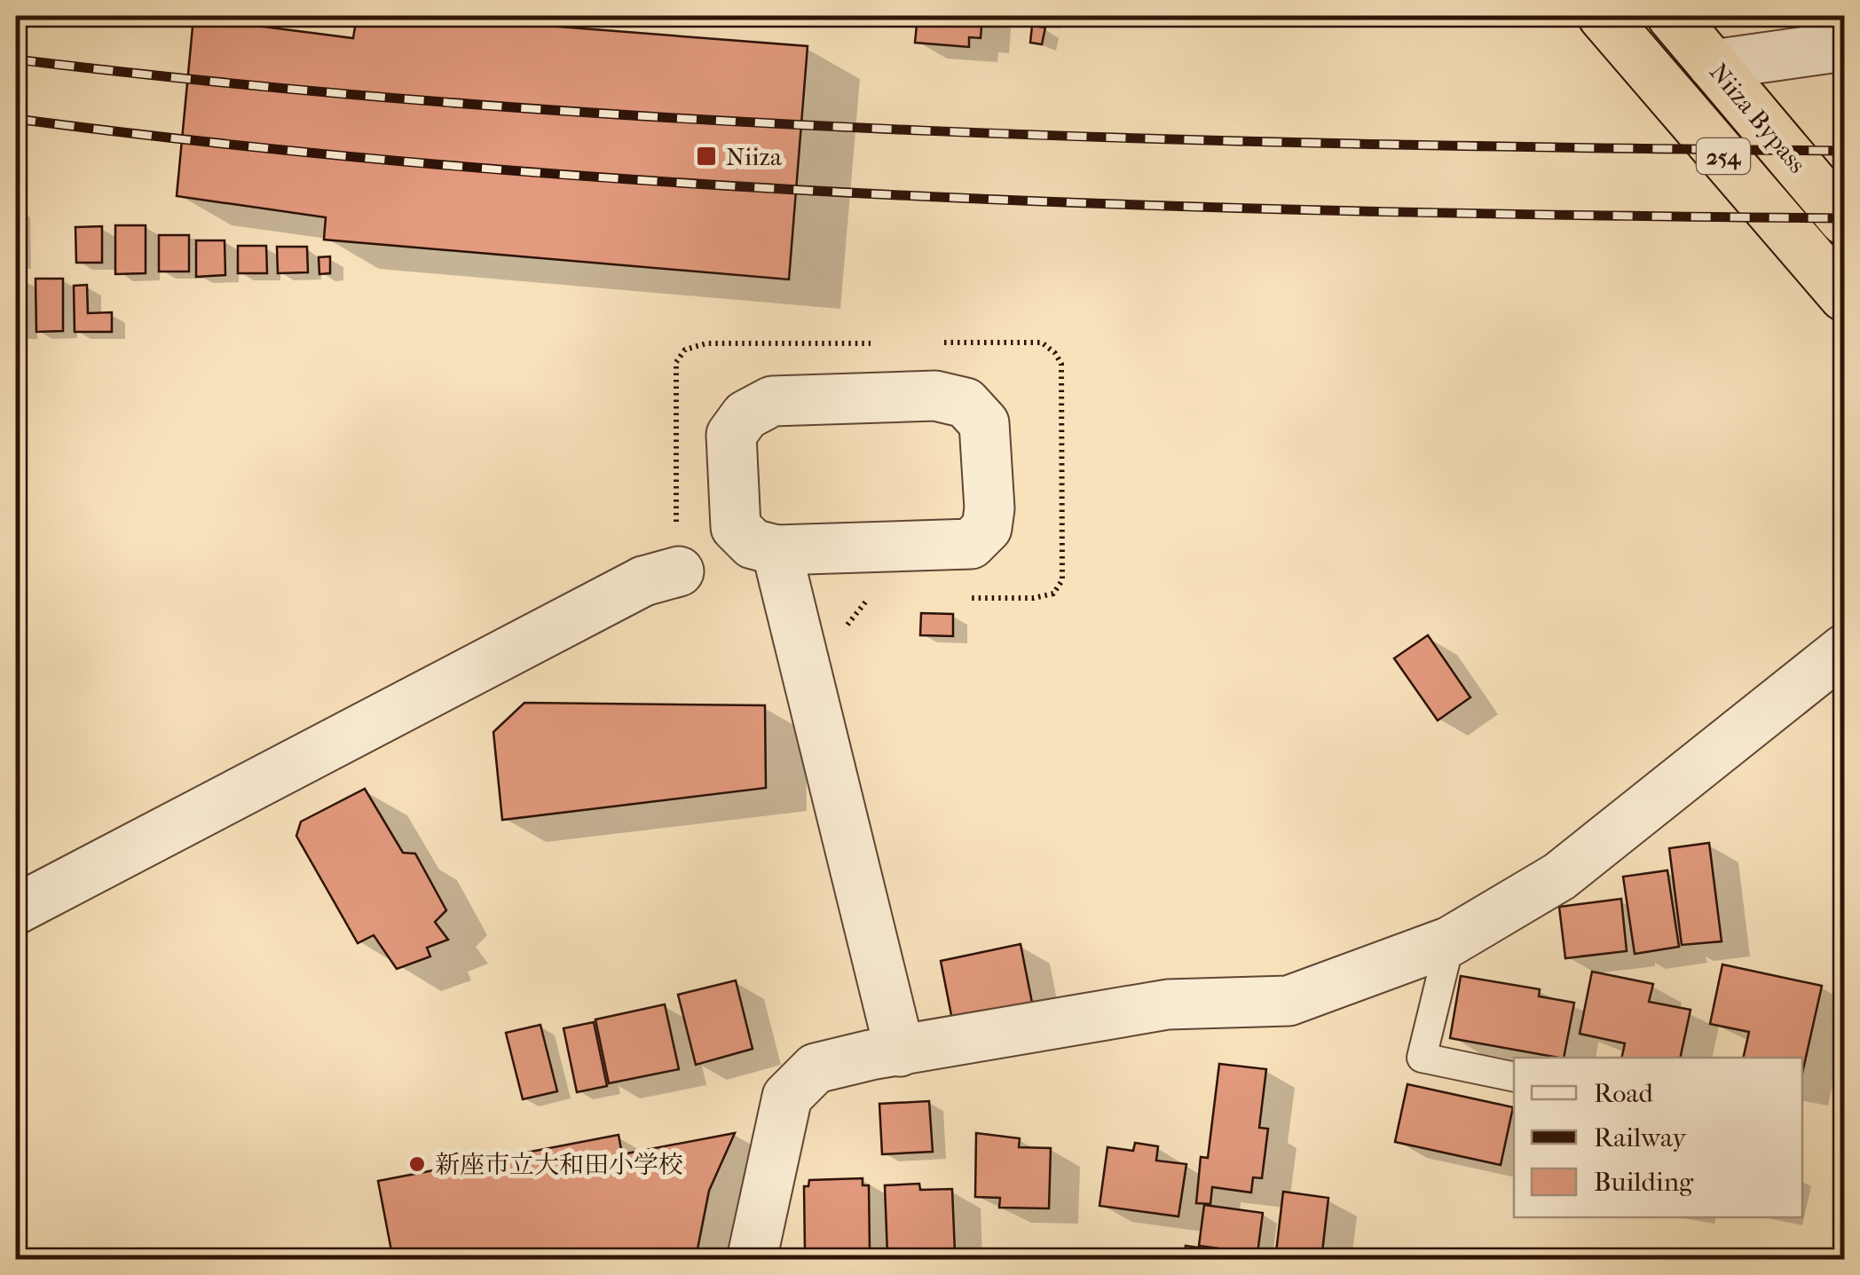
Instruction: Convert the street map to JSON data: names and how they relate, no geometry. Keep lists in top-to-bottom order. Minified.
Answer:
{"streets":{"highway":["Niiza Bypass","254"]},"places":{"transit":["Niiza"],"other":["新座市立大和田小学校"]},"legend":["Road","Railway","Building"]}
